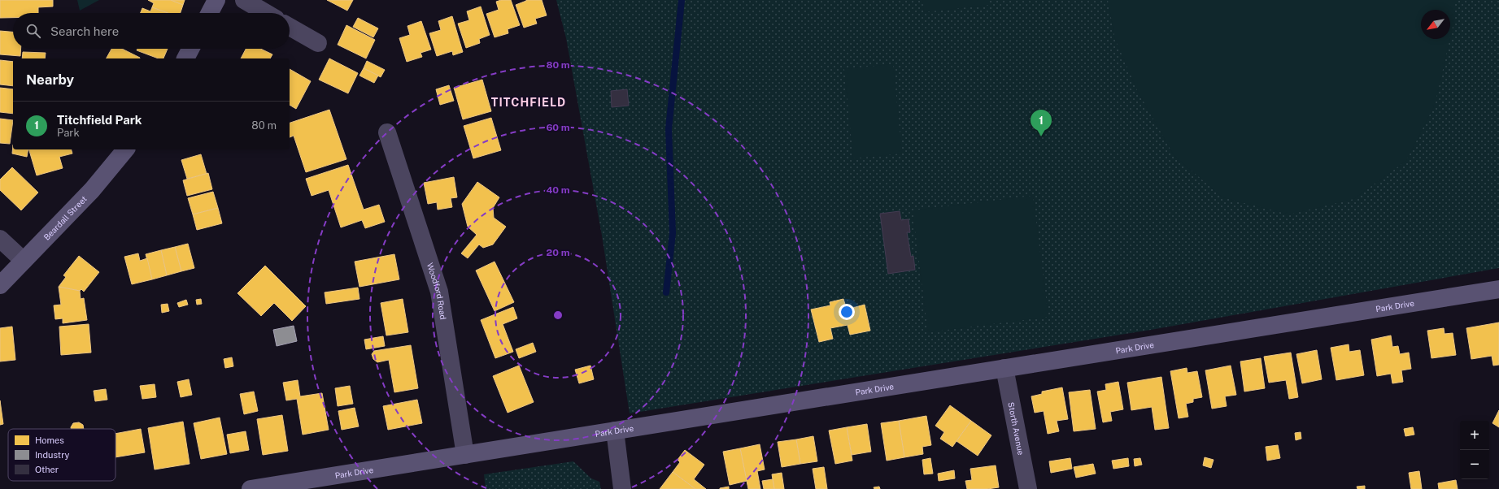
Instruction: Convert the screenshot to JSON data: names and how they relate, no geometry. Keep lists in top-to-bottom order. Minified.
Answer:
{"streets":{"street":["Beardall Street","Woodford Road","Park Drive","Storth Avenue"]},"crossings":[["Woodford Road","Park Drive"],["Park Drive","Storth Avenue"]],"districts":["TITCHFIELD"],"legend":["Homes","Industry","Other"],"north":"bottom left","page":{"search":"Search here","heading":"Nearby","list":[{"mark":"1","name":"Titchfield Park","note":"Park","value":"80 m"}],"pins":"1","map_buttons":["+","−"]},"rings":["80 m","60 m","40 m","20 m"]}
